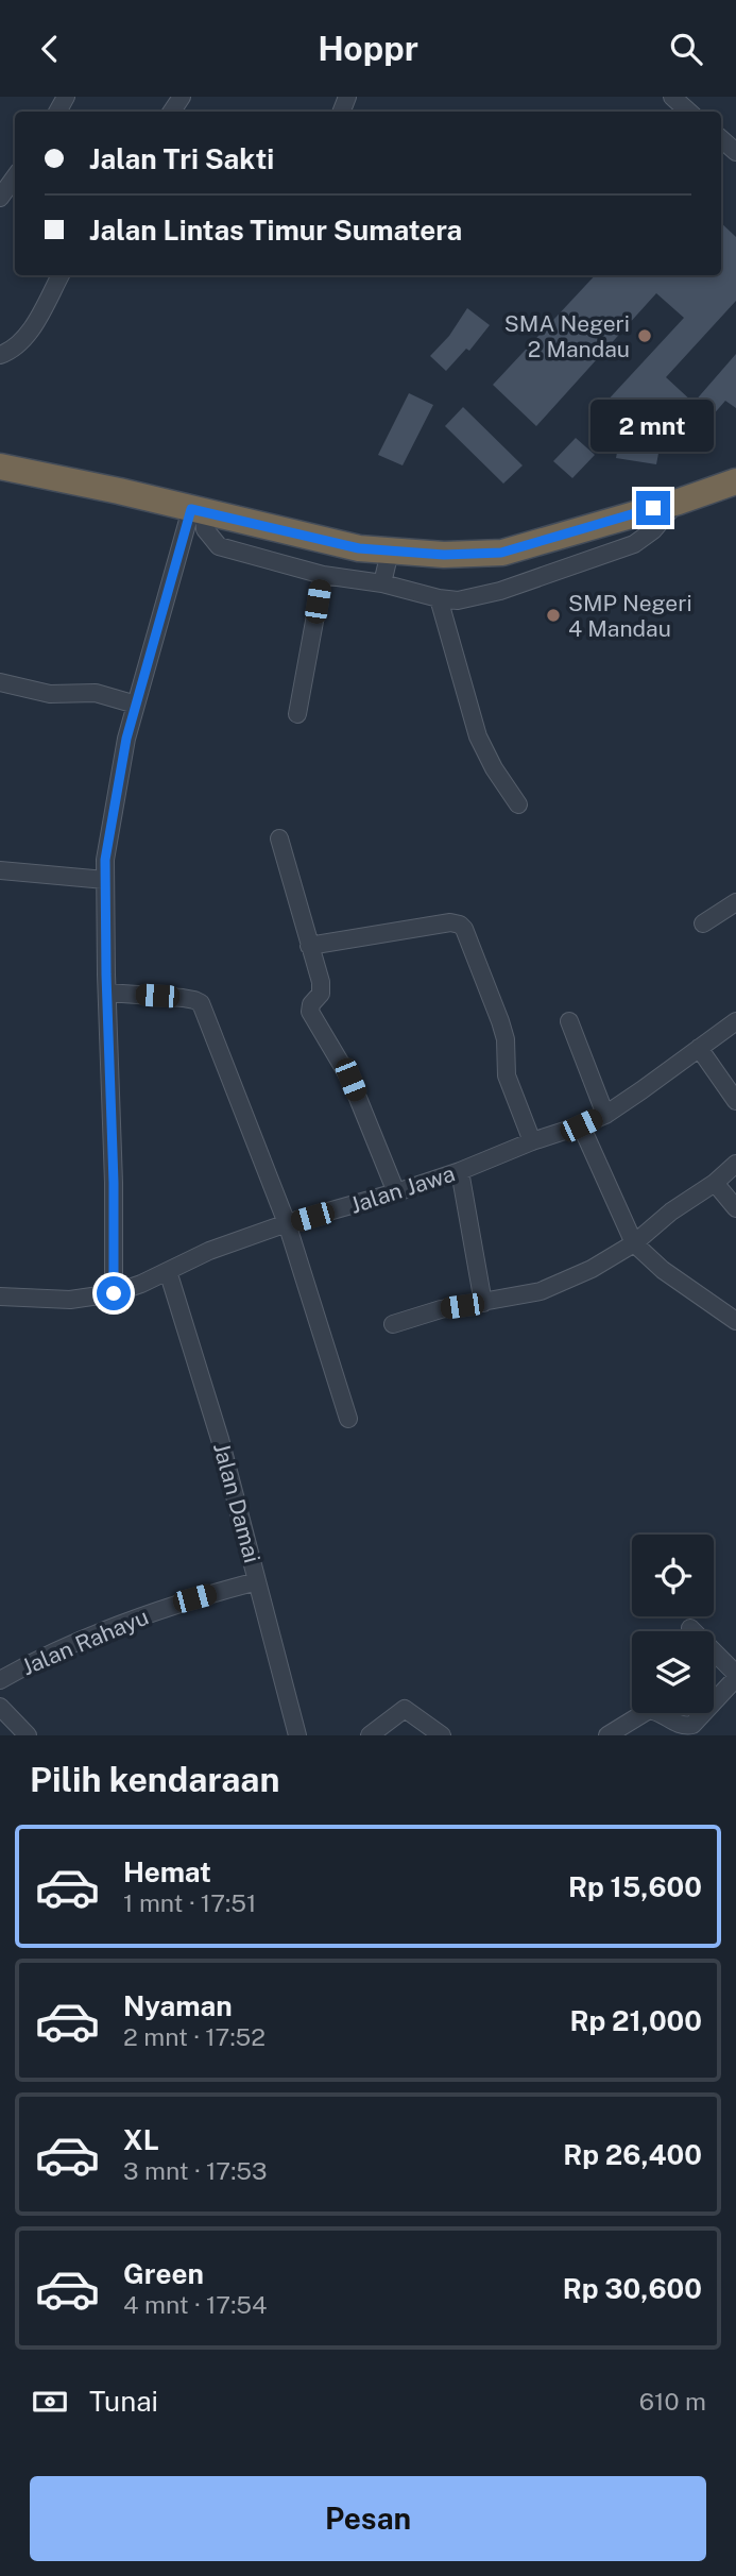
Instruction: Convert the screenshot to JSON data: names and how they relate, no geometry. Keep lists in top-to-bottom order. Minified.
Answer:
{"streets":{"street":["Jalan Jawa","Jalan Damai","Jalan Rahayu"]},"crossings":[["Jalan Jawa","Jalan Damai"],["Jalan Damai","Jalan Rahayu"]],"places":["SMA Negeri 2 Mandau","SMP Negeri 4 Mandau"],"page":{"header":"Hoppr","banner":["Jalan Tri Sakti","Jalan Lintas Timur Sumatera"],"bubble":"2 mnt","heading":"Pilih kendaraan","list":[{"name":"Hemat","note":"1 mnt · 17:51","value":"Rp 15,600"},{"name":"Nyaman","note":"2 mnt · 17:52","value":"Rp 21,000"},{"name":"XL","note":"3 mnt · 17:53","value":"Rp 26,400"},{"name":"Green","note":"4 mnt · 17:54","value":"Rp 30,600"}],"pay":["Tunai","610 m"],"buttons":"Pesan"}}
